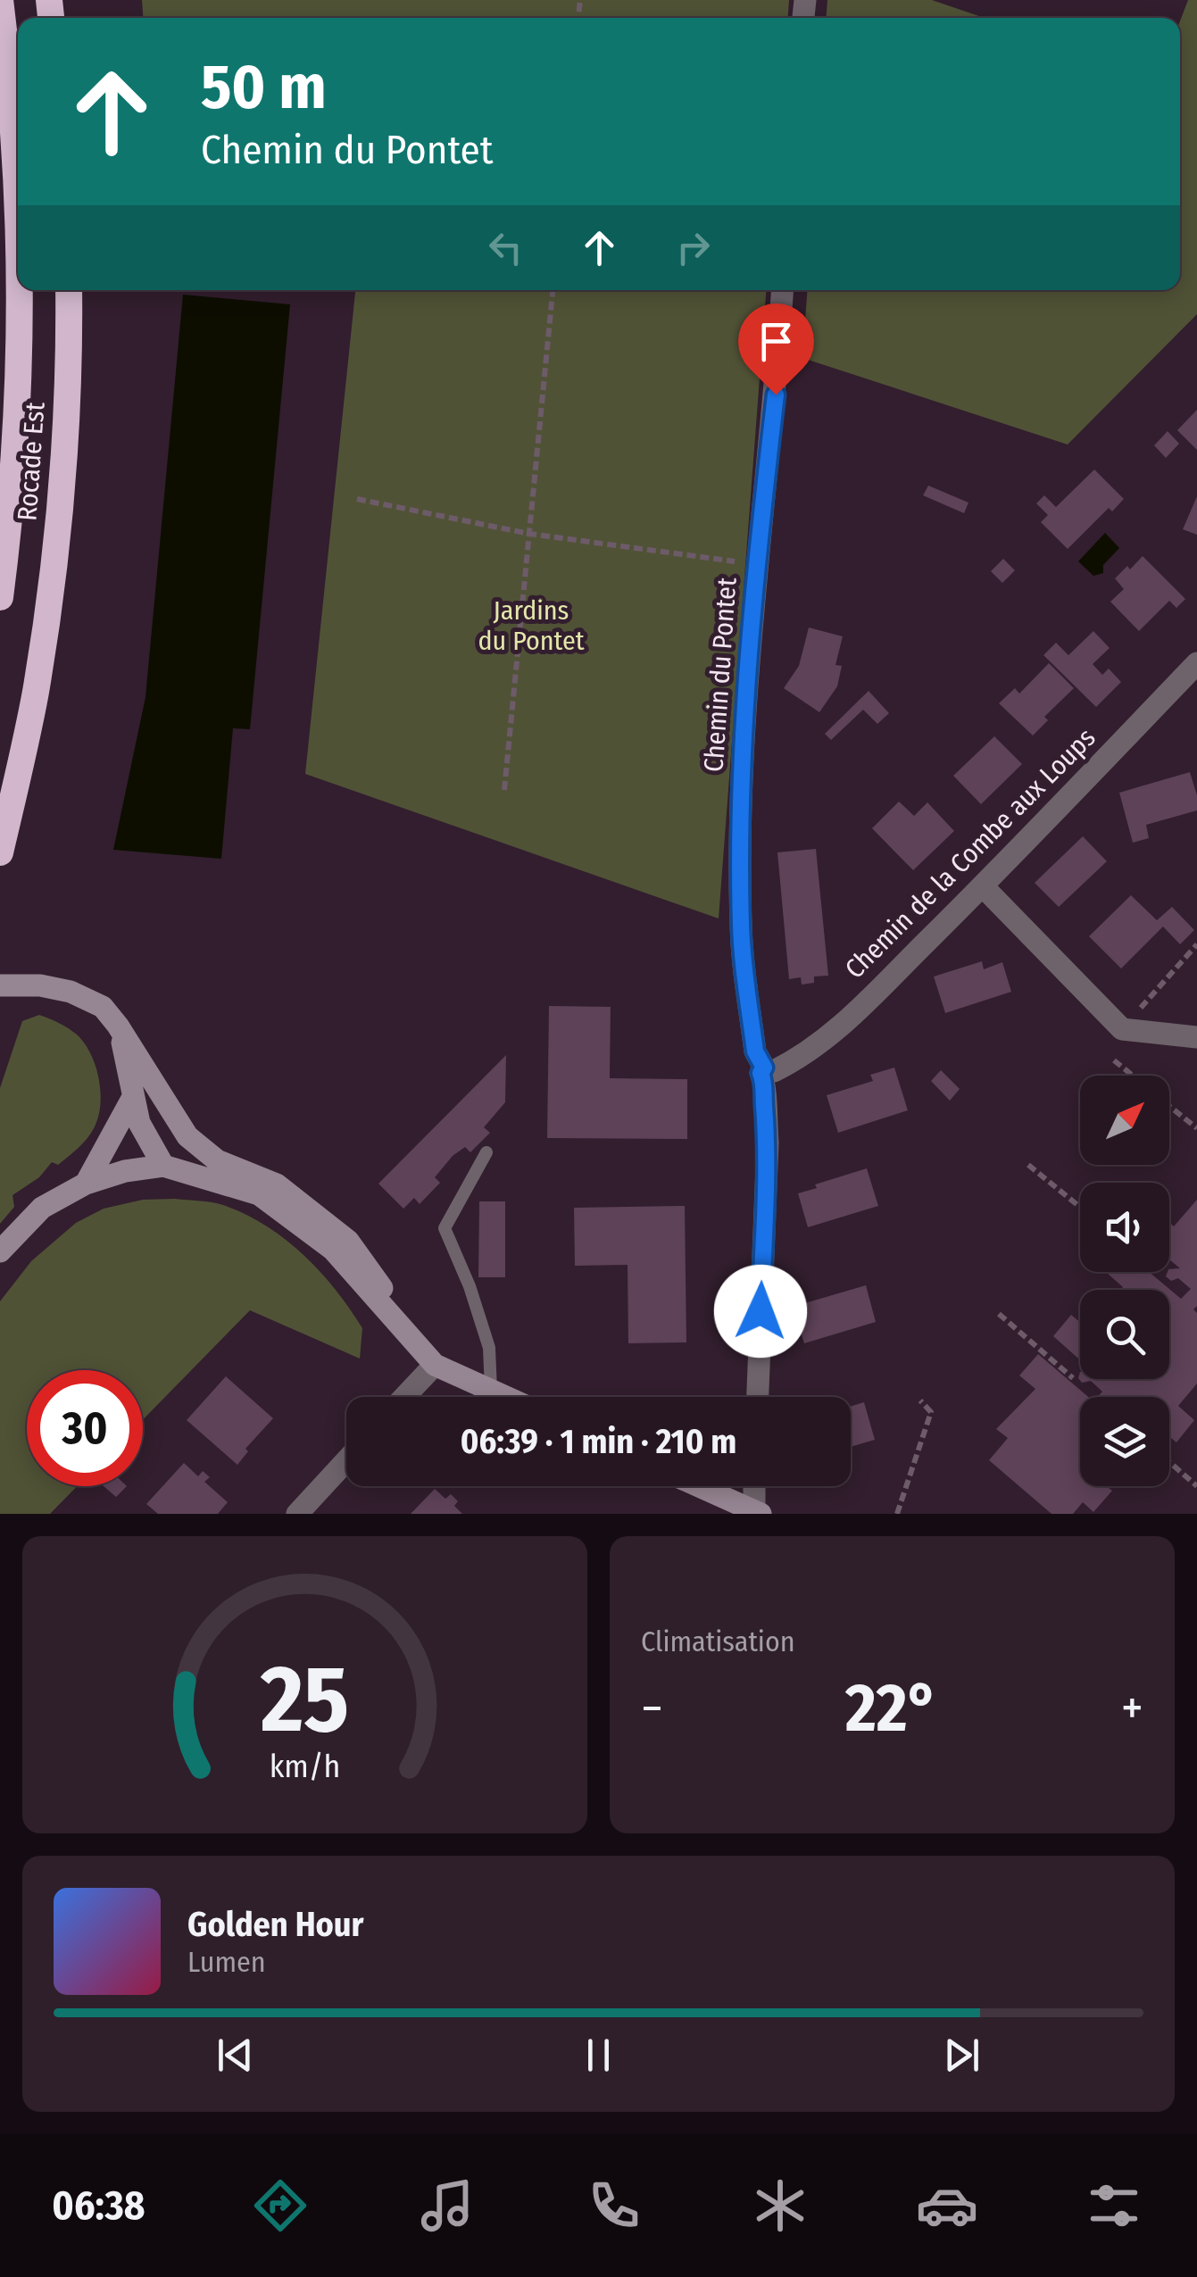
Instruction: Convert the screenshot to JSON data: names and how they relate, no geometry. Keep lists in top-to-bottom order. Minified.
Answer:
{"streets":{"highway":["Rocade Est"],"street":["Chemin du Pontet","Chemin de la Combe aux Loups"]},"crossings":[["Chemin du Pontet","Chemin de la Combe aux Loups"]],"parks":["Jardins du Pontet"],"north":"top right","page":{"turn":["50 m","Chemin du Pontet"],"limit":"30","trip":"06:39 · 1 min · 210 m","tile":"Climatisation","heat":["−","22°","+"],"song":["Golden Hour","Lumen"],"tabs":"06:38","gauge":["25","km/h"]}}
